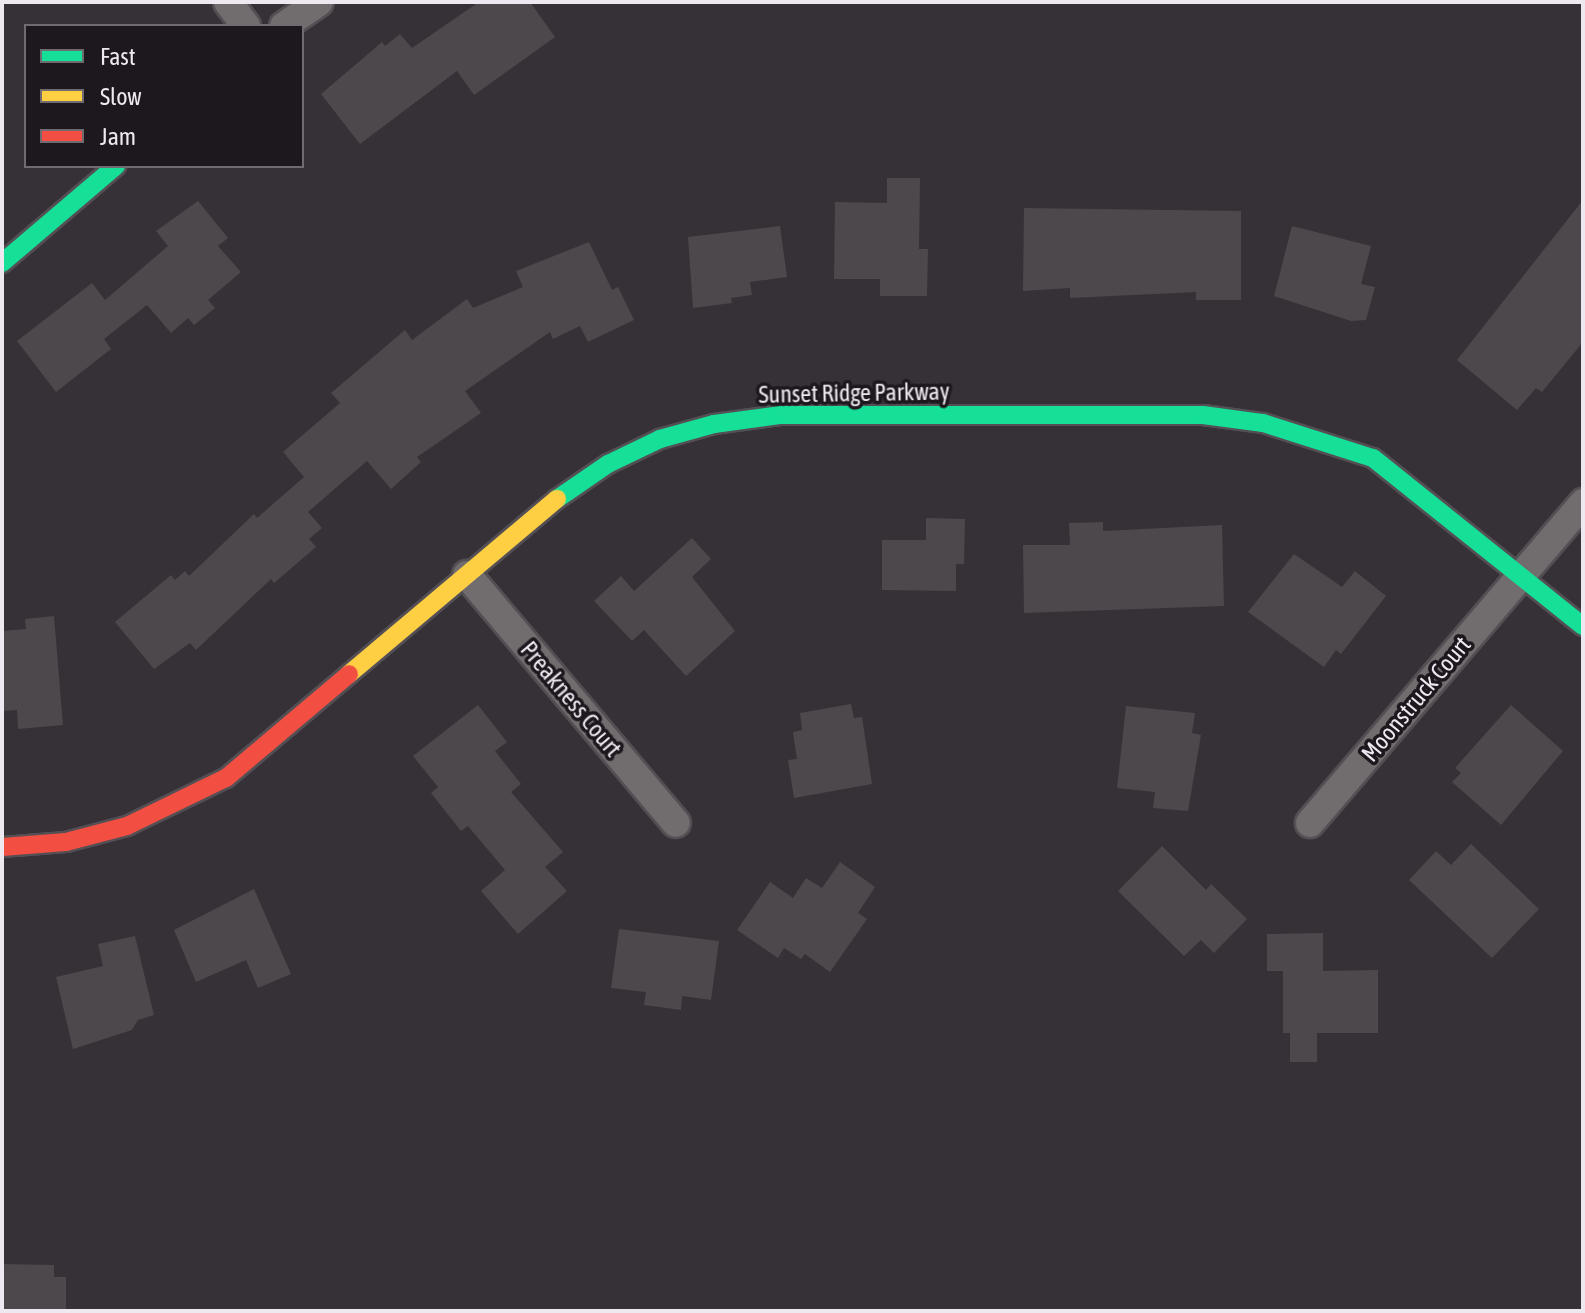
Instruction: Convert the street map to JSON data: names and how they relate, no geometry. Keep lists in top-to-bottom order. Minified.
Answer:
{"streets":{"street":["Sunset Ridge Parkway","Preakness Court","Moonstruck Court"]},"crossings":[["Sunset Ridge Parkway","Preakness Court"],["Sunset Ridge Parkway","Moonstruck Court"]],"legend":["Fast","Slow","Jam"]}
